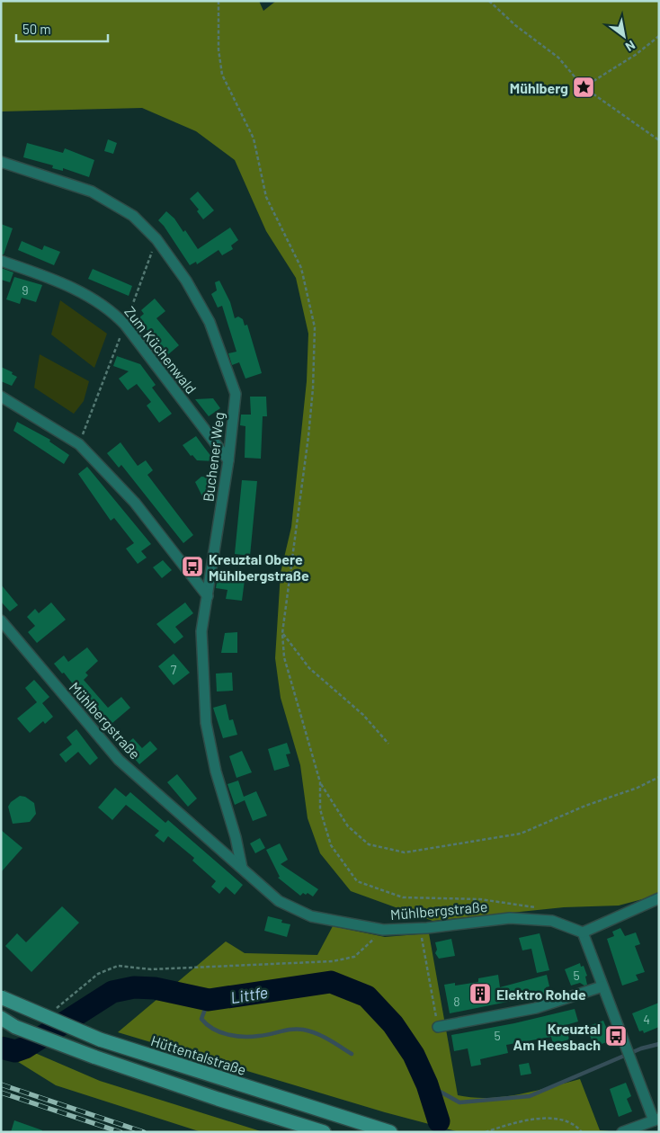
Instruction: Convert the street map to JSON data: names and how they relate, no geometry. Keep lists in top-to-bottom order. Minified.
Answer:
{"streets":{"highway":["Hüttentalstraße"],"street":["Zum Küchenwald","Buchener Weg","Mühlbergstraße"]},"crossings":[["Zum Küchenwald","Buchener Weg"],["Buchener Weg","Mühlbergstraße"]],"water":["Littfe"],"places":{"place":["Mühlberg"],"bus stop":["Kreuztal Obere Mühlbergstraße","Kreuztal Am Heesbach"],"building":["Elektro Rohde"]},"house_numbers":["9","7","5","8","4","5"],"scale_bar":"50 m","north":"bottom right"}
